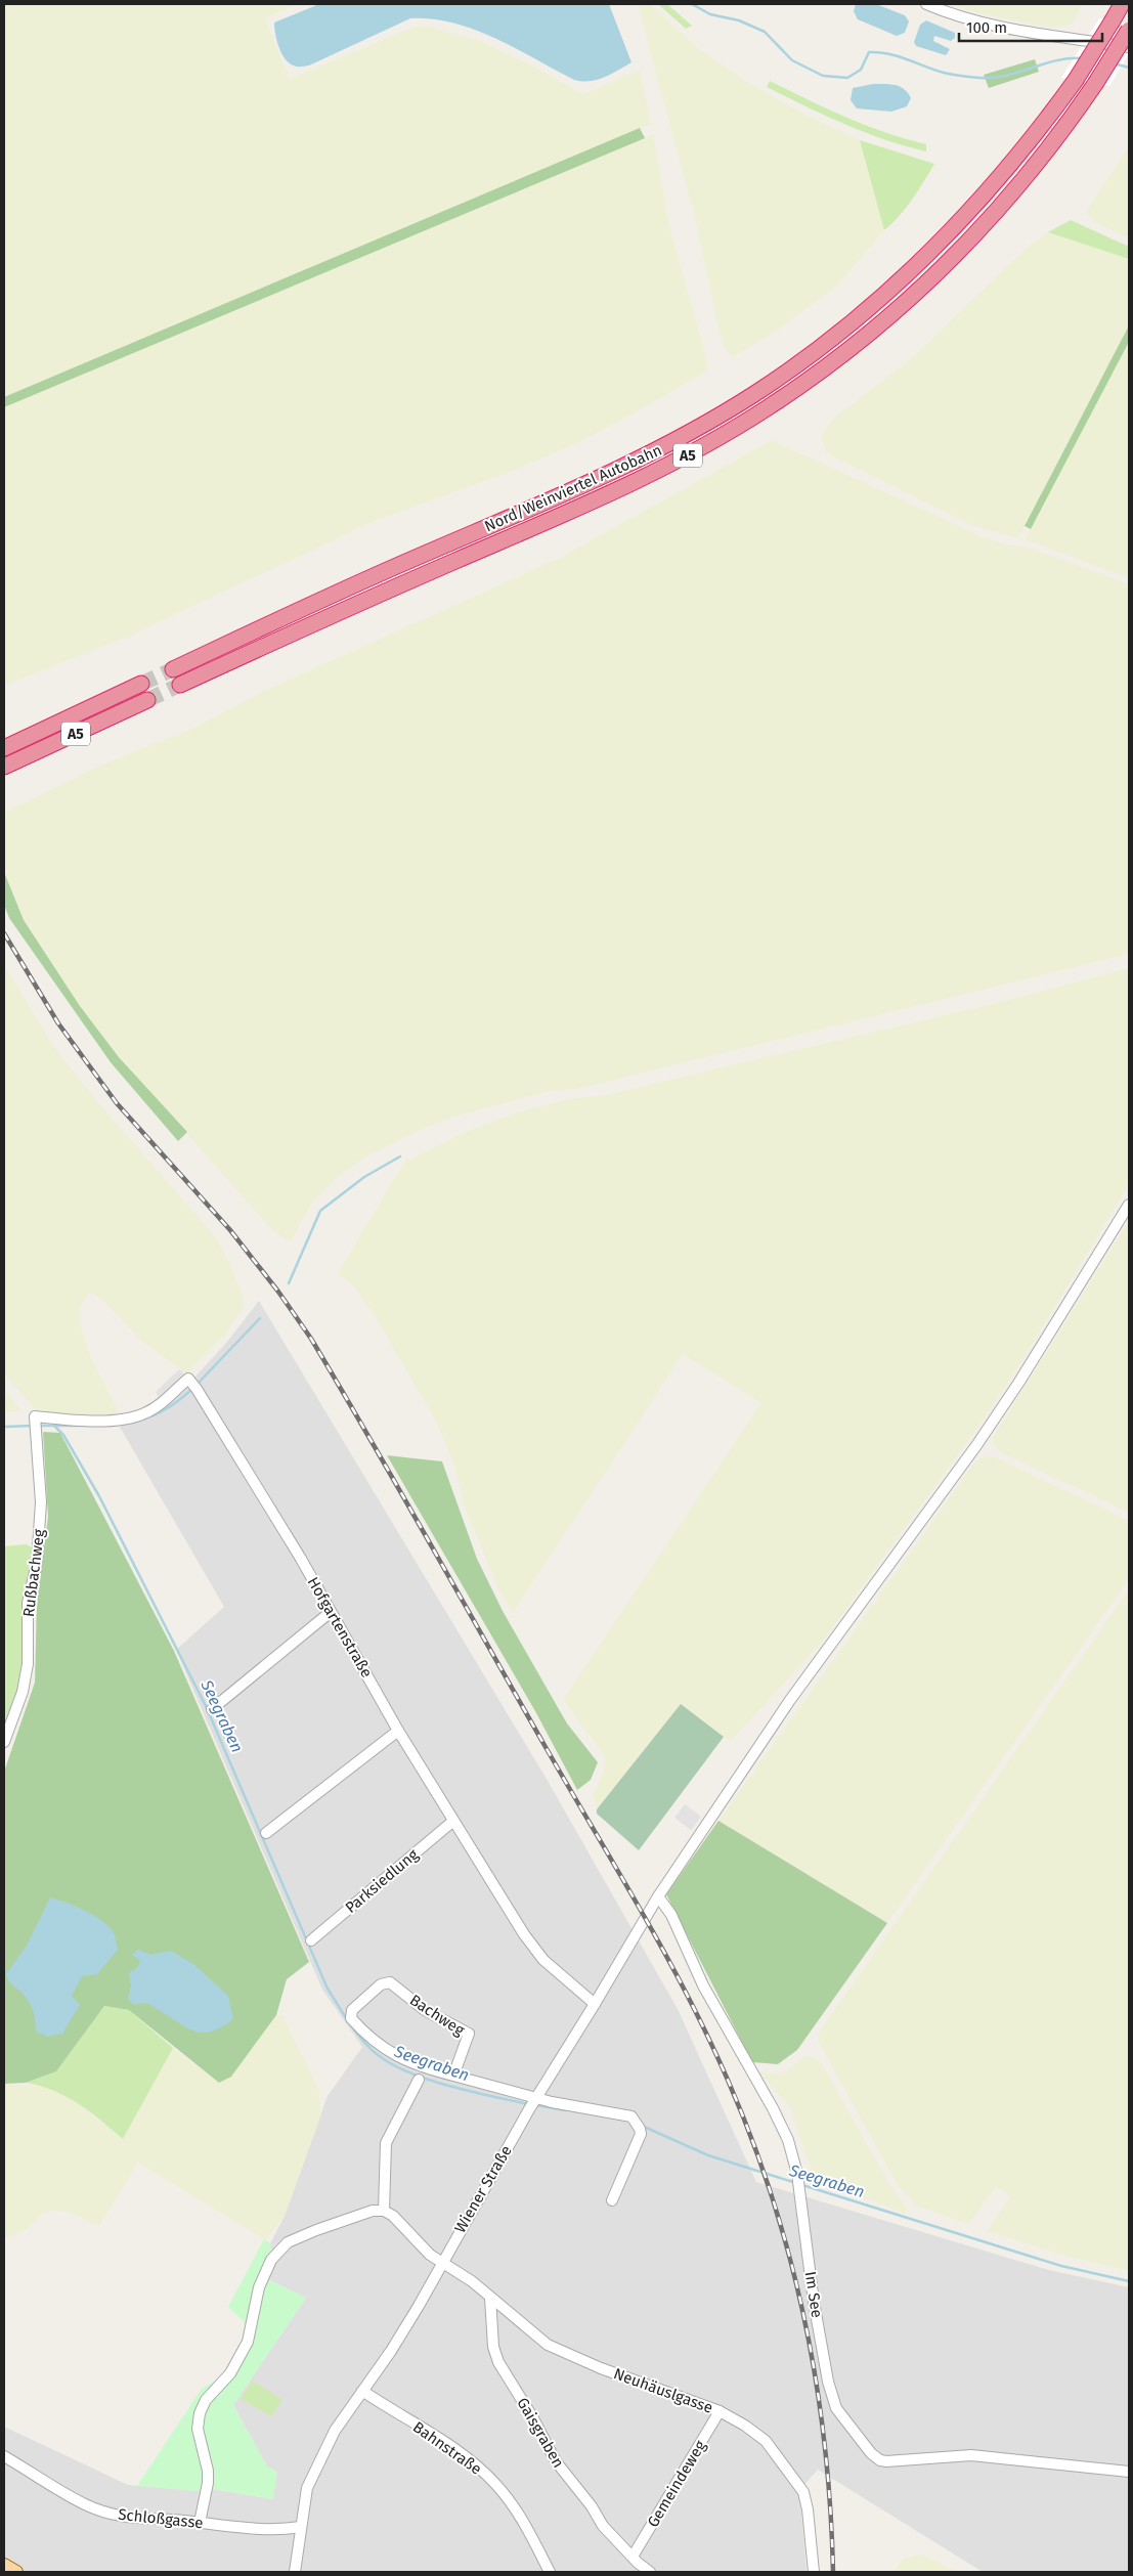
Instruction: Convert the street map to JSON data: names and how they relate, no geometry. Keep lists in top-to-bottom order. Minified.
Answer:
{"streets":{"highway":["A5","Nord/Weinviertel Autobahn"],"street":["Rußbachweg","Hofgartenstraße","Parksiedlung","Bachweg","Wiener Straße","Im See","Neuhäuslgasse","Gaisgraben","Bahnstraße","Gemeindeweg","Schloßgasse"]},"crossings":[["Rußbachweg","Hofgartenstraße"],["Hofgartenstraße","Parksiedlung"],["Hofgartenstraße","Wiener Straße"],["Bachweg","Wiener Straße"],["Wiener Straße","Im See"],["Wiener Straße","Neuhäuslgasse"],["Wiener Straße","Bahnstraße"],["Wiener Straße","Schloßgasse"],["Neuhäuslgasse","Gaisgraben"],["Neuhäuslgasse","Gemeindeweg"],["Gaisgraben","Gemeindeweg"]],"water":["Seegraben"],"scale_bar":"100 m"}
